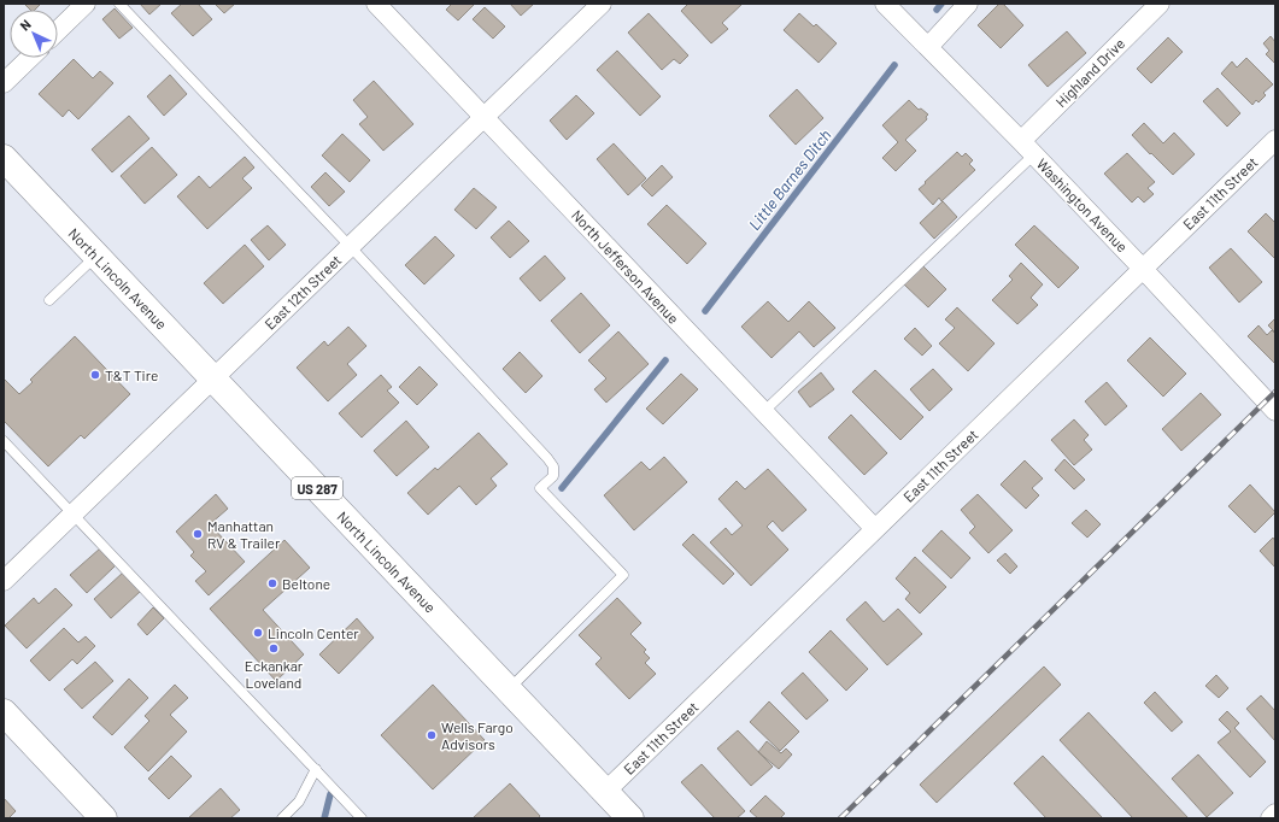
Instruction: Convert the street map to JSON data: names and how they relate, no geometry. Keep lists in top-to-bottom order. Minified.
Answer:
{"streets":{"highway":["North Lincoln Avenue","US 287"],"street":["Highland Drive","East 11th Street","Washington Avenue","North Jefferson Avenue","East 12th Street"]},"crossings":[["Highland Drive","Washington Avenue"],["East 11th Street","Washington Avenue"],["East 11th Street","North Jefferson Avenue"],["East 11th Street","North Lincoln Avenue"],["North Jefferson Avenue","East 12th Street"],["North Lincoln Avenue","East 12th Street"]],"water":["Little Barnes Ditch"],"places":["T&T Tire","Manhattan RV & Trailer","Beltone","Lincoln Center","Eckankar Loveland","Wells Fargo Advisors"],"north":"top left"}
